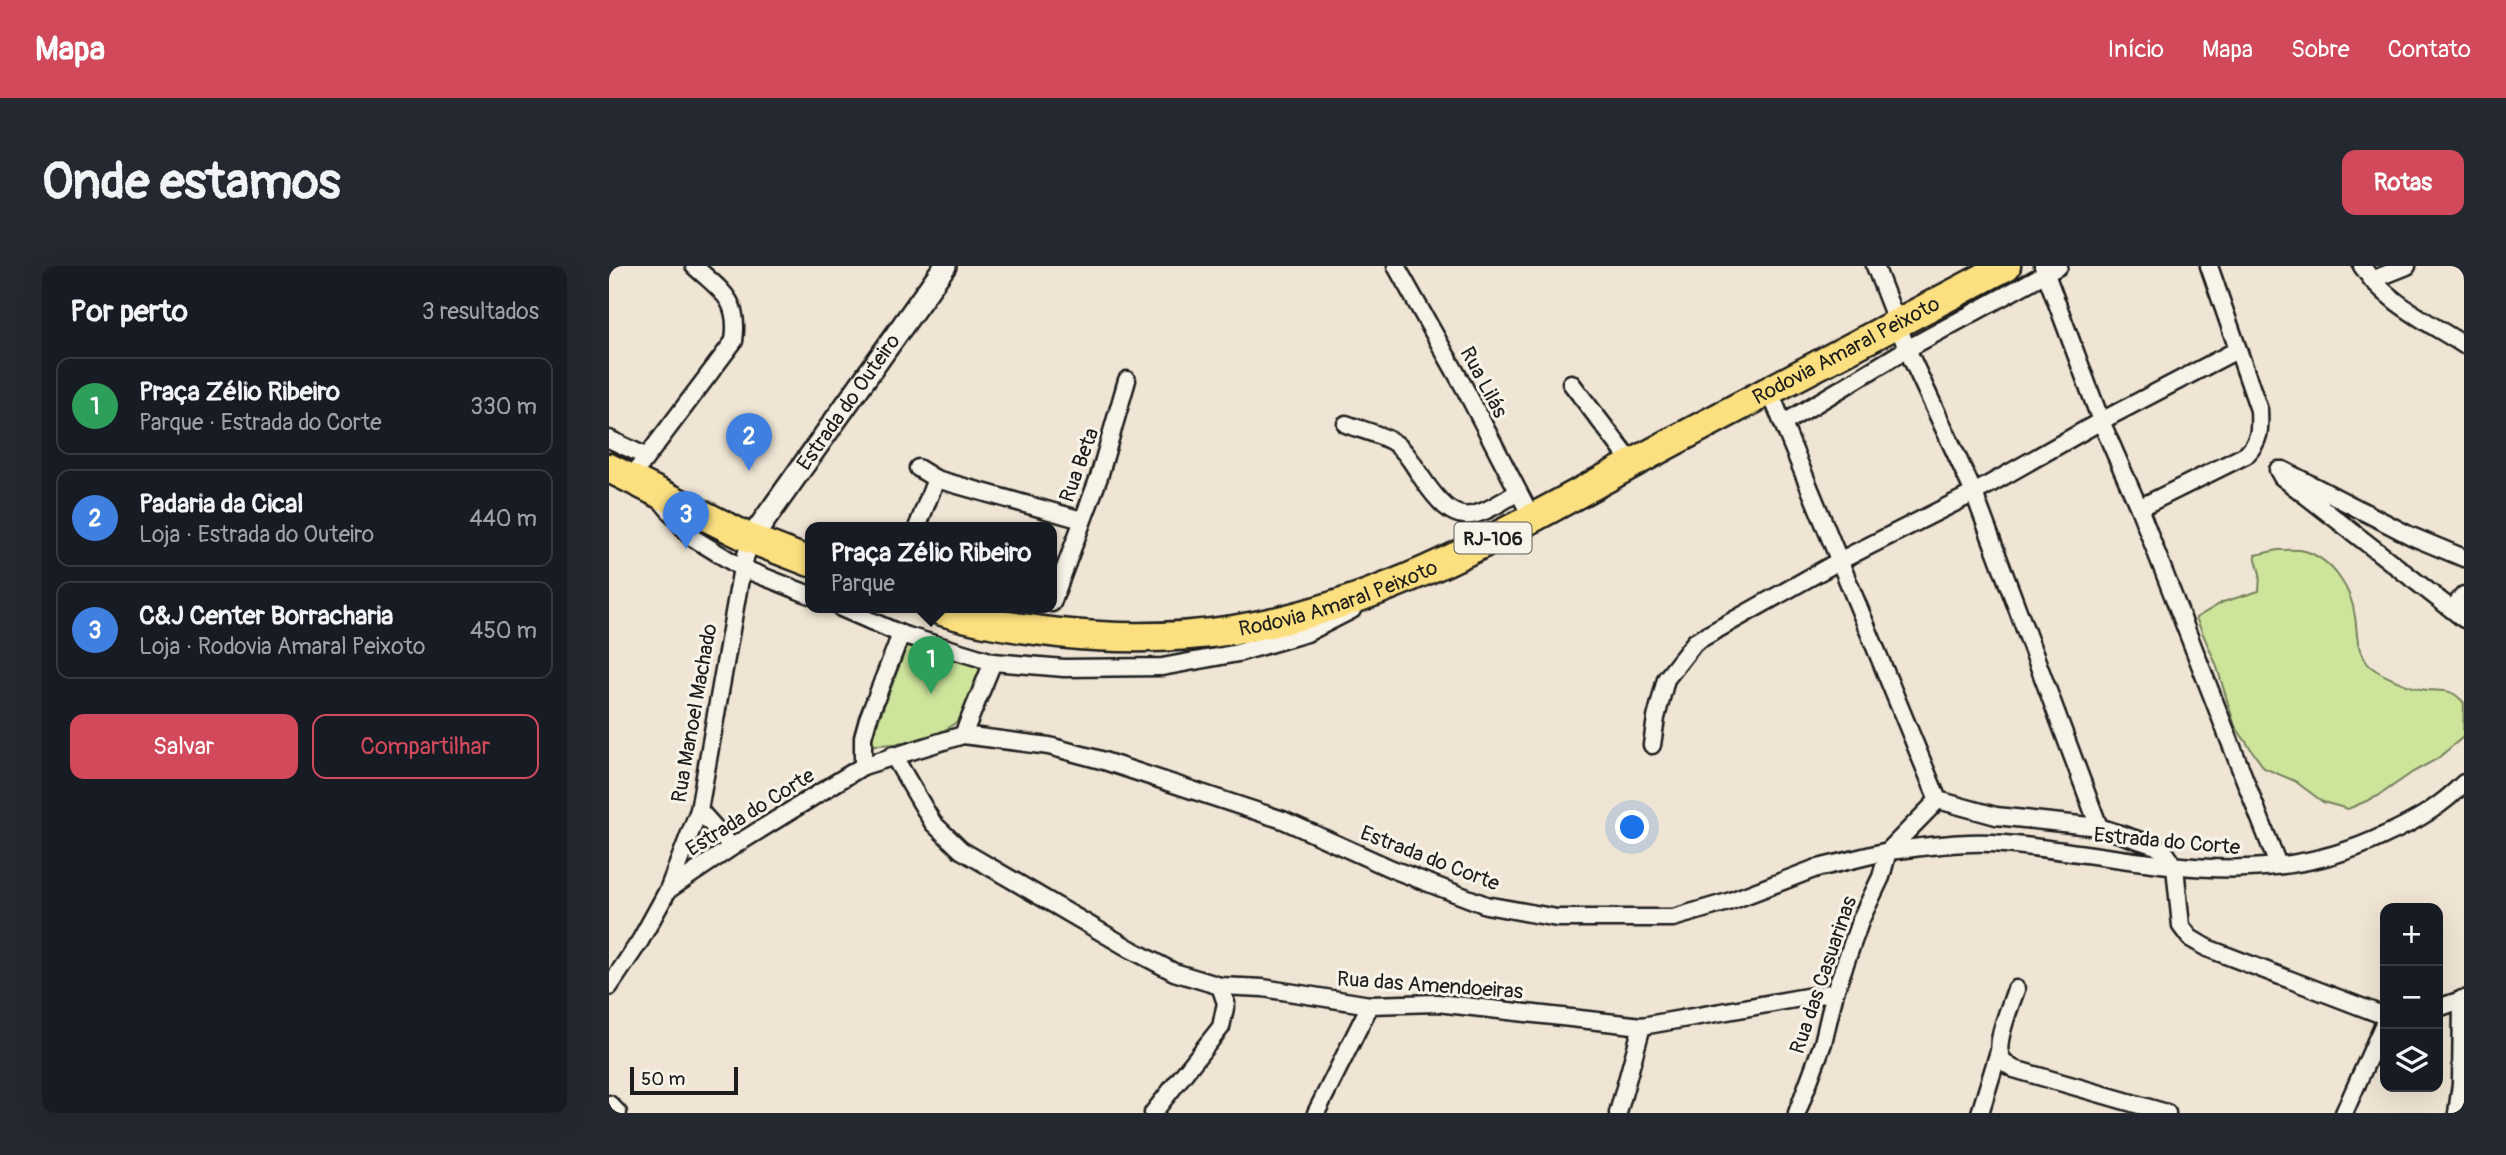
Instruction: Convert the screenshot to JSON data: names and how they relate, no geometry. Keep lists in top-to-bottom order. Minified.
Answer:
{"streets":{"highway":["Rodovia Amaral Peixoto","RJ-106"],"street":["Rua Lilás","Estrada do Outeiro","Rua Beta","Rua Manoel Machado","Estrada do Corte","Rua das Casuarinas","Rua das Amendoeiras"]},"crossings":[["Rodovia Amaral Peixoto","Rua Lilás"],["Estrada do Outeiro","Rua Manoel Machado"],["Rua Manoel Machado","Estrada do Corte"],["Estrada do Corte","Rua das Casuarinas"],["Estrada do Corte","Rua das Amendoeiras"],["Rua das Casuarinas","Rua das Amendoeiras"]],"scale_bar":"50 m","page":{"header":"Mapa","nav":["Início","Mapa","Sobre","Contato"],"buttons":["Rotas",["Salvar","Compartilhar"]],"title":"Onde estamos","heading":["Por perto","3 resultados"],"list":[{"mark":"1","name":"Praça Zélio Ribeiro","note":"Parque · Estrada do Corte","value":"330 m"},{"mark":"2","name":"Padaria da Cical","note":"Loja · Estrada do Outeiro","value":"440 m"},{"mark":"3","name":"C&J Center Borracharia","note":"Loja · Rodovia Amaral Peixoto","value":"450 m"}],"pins":["2","3","1"],"popup":["Praça Zélio Ribeiro","Parque"],"map_buttons":["+","−"],"scale":"50 m"}}
